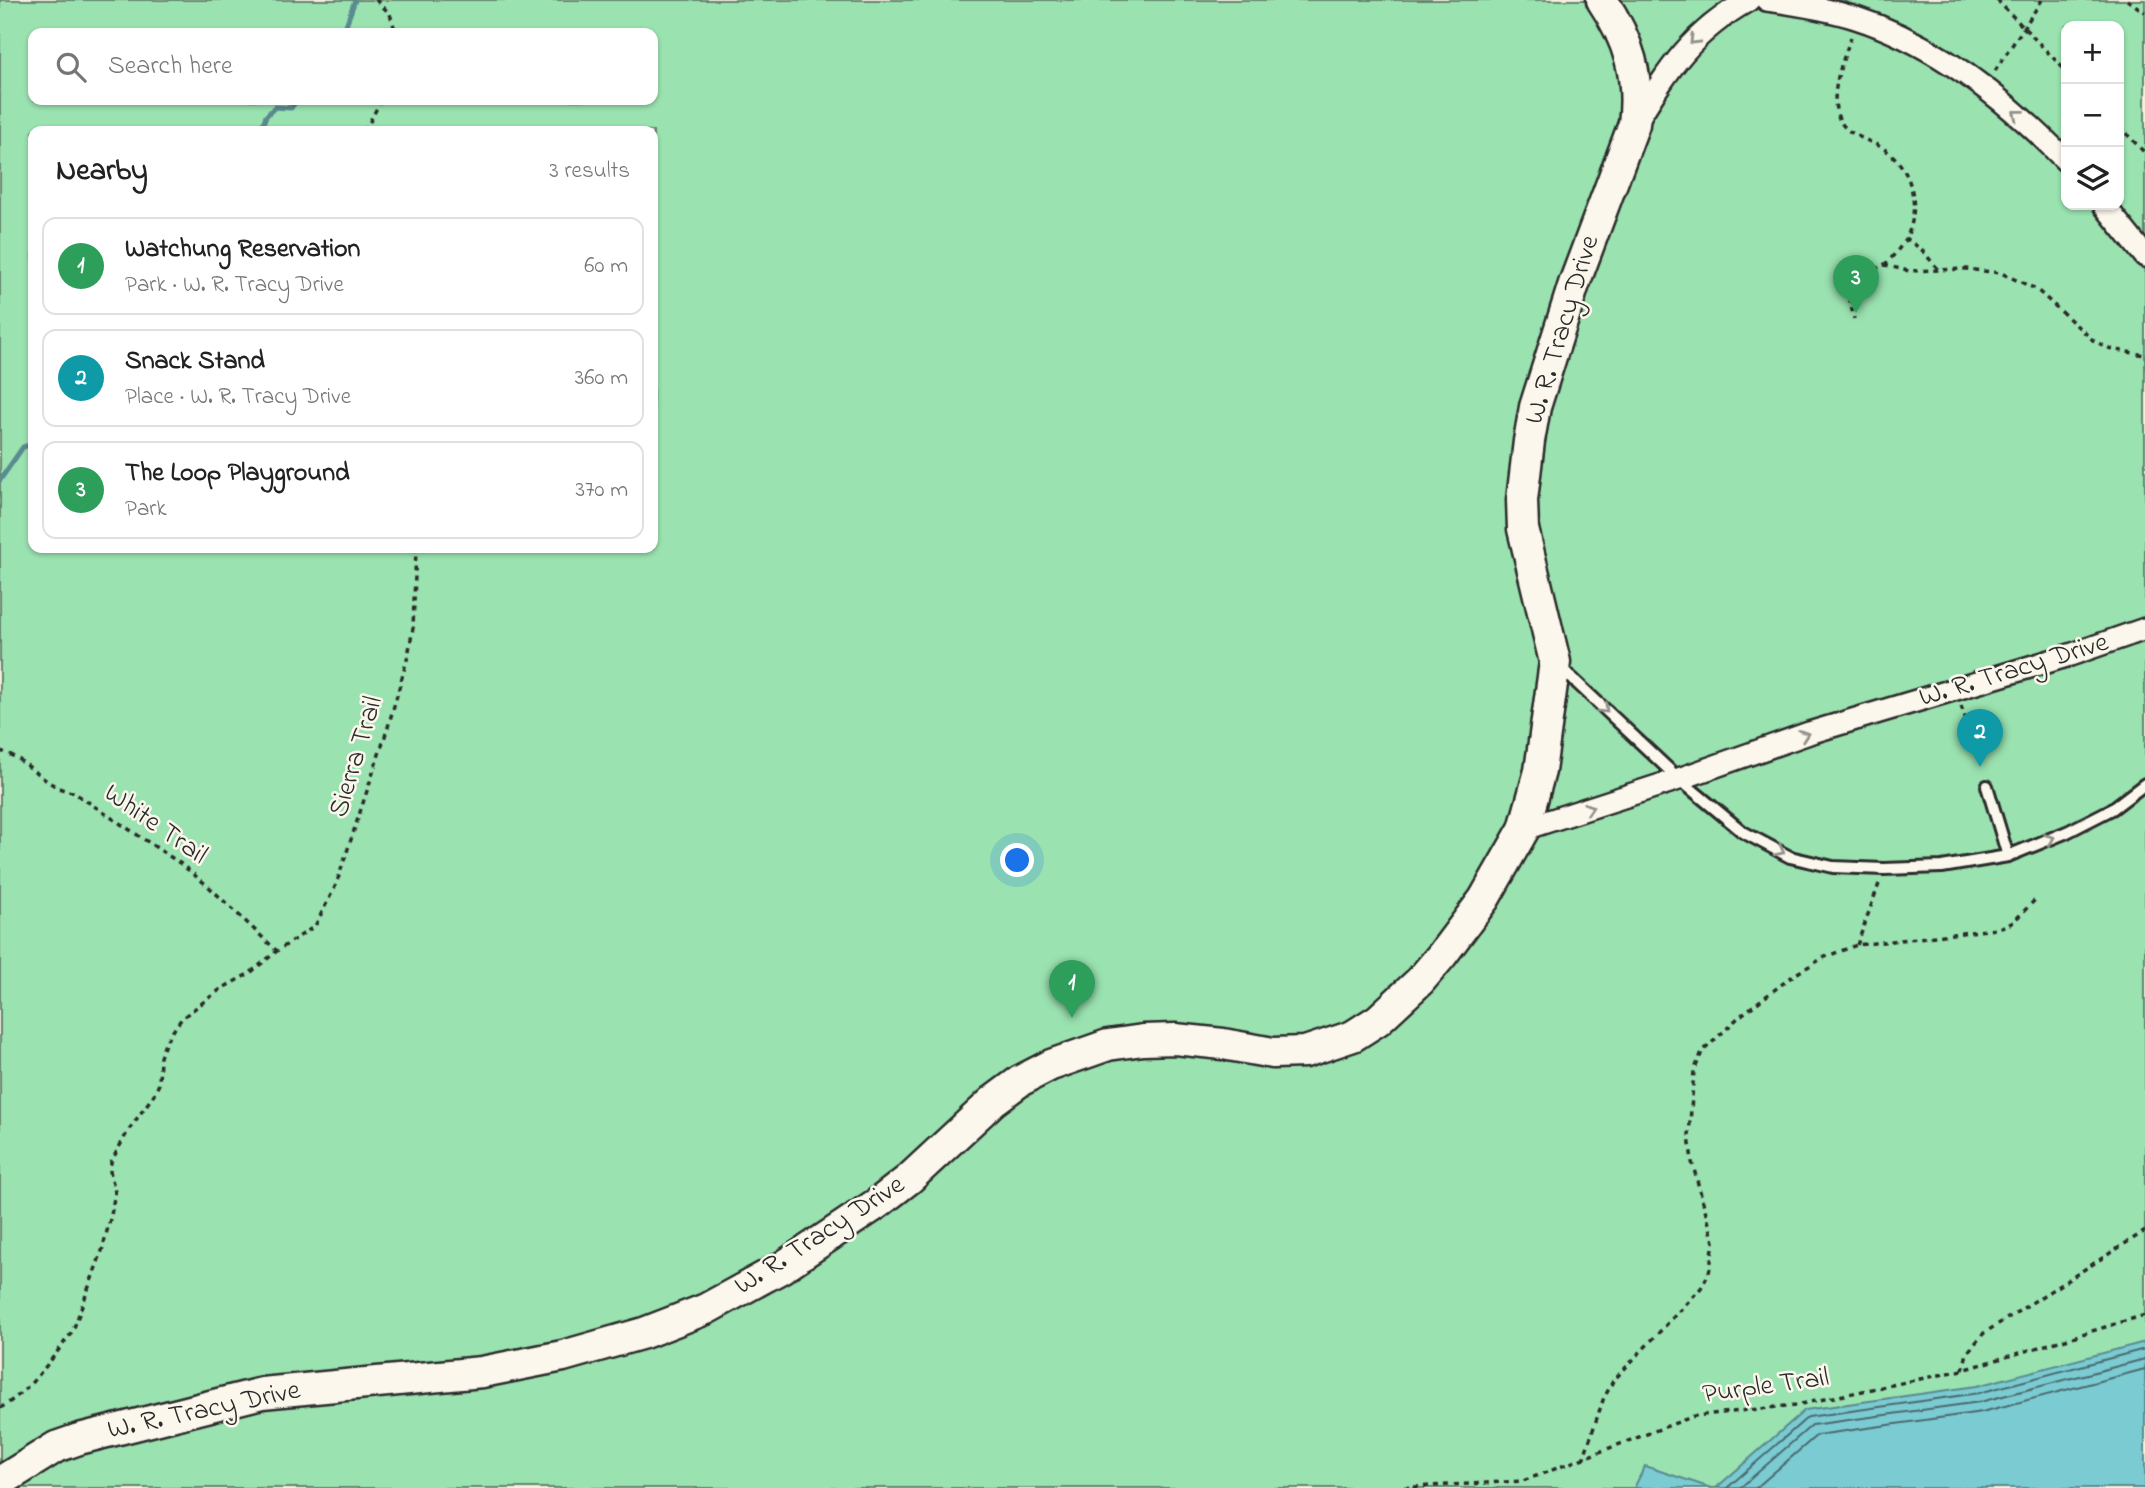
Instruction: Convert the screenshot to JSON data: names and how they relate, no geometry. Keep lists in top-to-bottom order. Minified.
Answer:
{"streets":{"street":["W. R. Tracy Drive"],"path":["Sierra Trail","White Trail","Purple Trail"]},"crossings":[["Sierra Trail","White Trail"]],"page":{"map_buttons":["+","−"],"search":"Search here","heading":["Nearby","3 results"],"list":[{"mark":"1","name":"Watchung Reservation","note":"Park · W. R. Tracy Drive","value":"60 m"},{"mark":"2","name":"Snack Stand","note":"Place · W. R. Tracy Drive","value":"360 m"},{"mark":"3","name":"The Loop Playground","note":"Park","value":"370 m"}],"pins":["3","2","1"]}}
